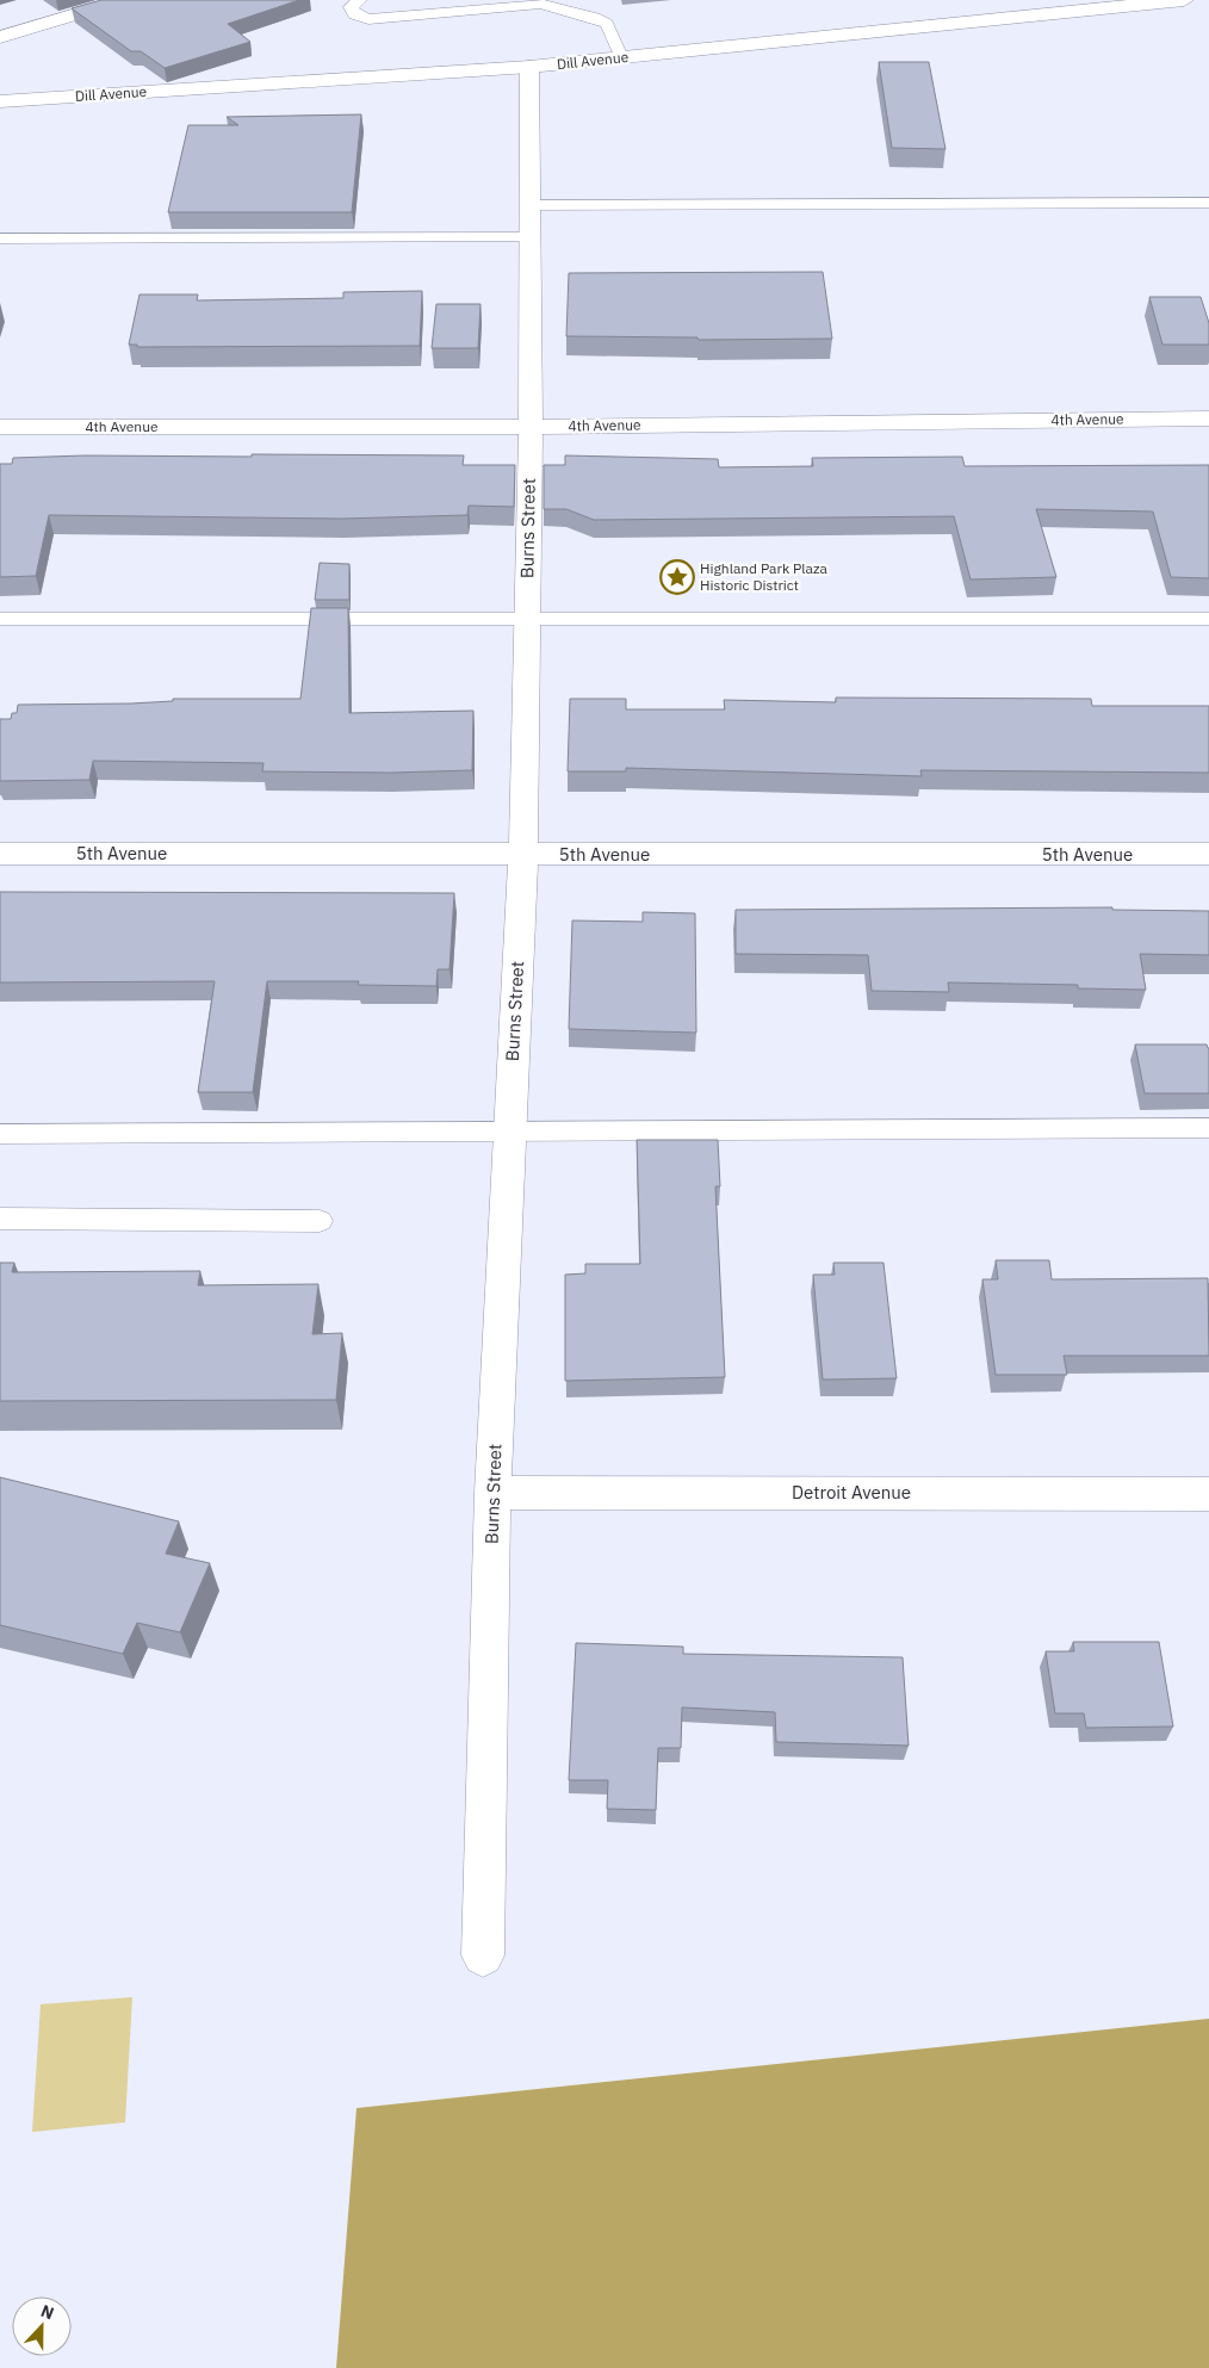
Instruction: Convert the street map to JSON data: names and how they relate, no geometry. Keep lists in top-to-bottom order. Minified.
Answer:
{"streets":{"street":["Dill Avenue","4th Avenue","Burns Street","5th Avenue","Detroit Avenue"]},"crossings":[["Dill Avenue","Burns Street"],["4th Avenue","Burns Street"],["Burns Street","5th Avenue"],["Burns Street","Detroit Avenue"]],"places":{"place":["Highland Park Plaza Historic District"]},"north":"top"}
